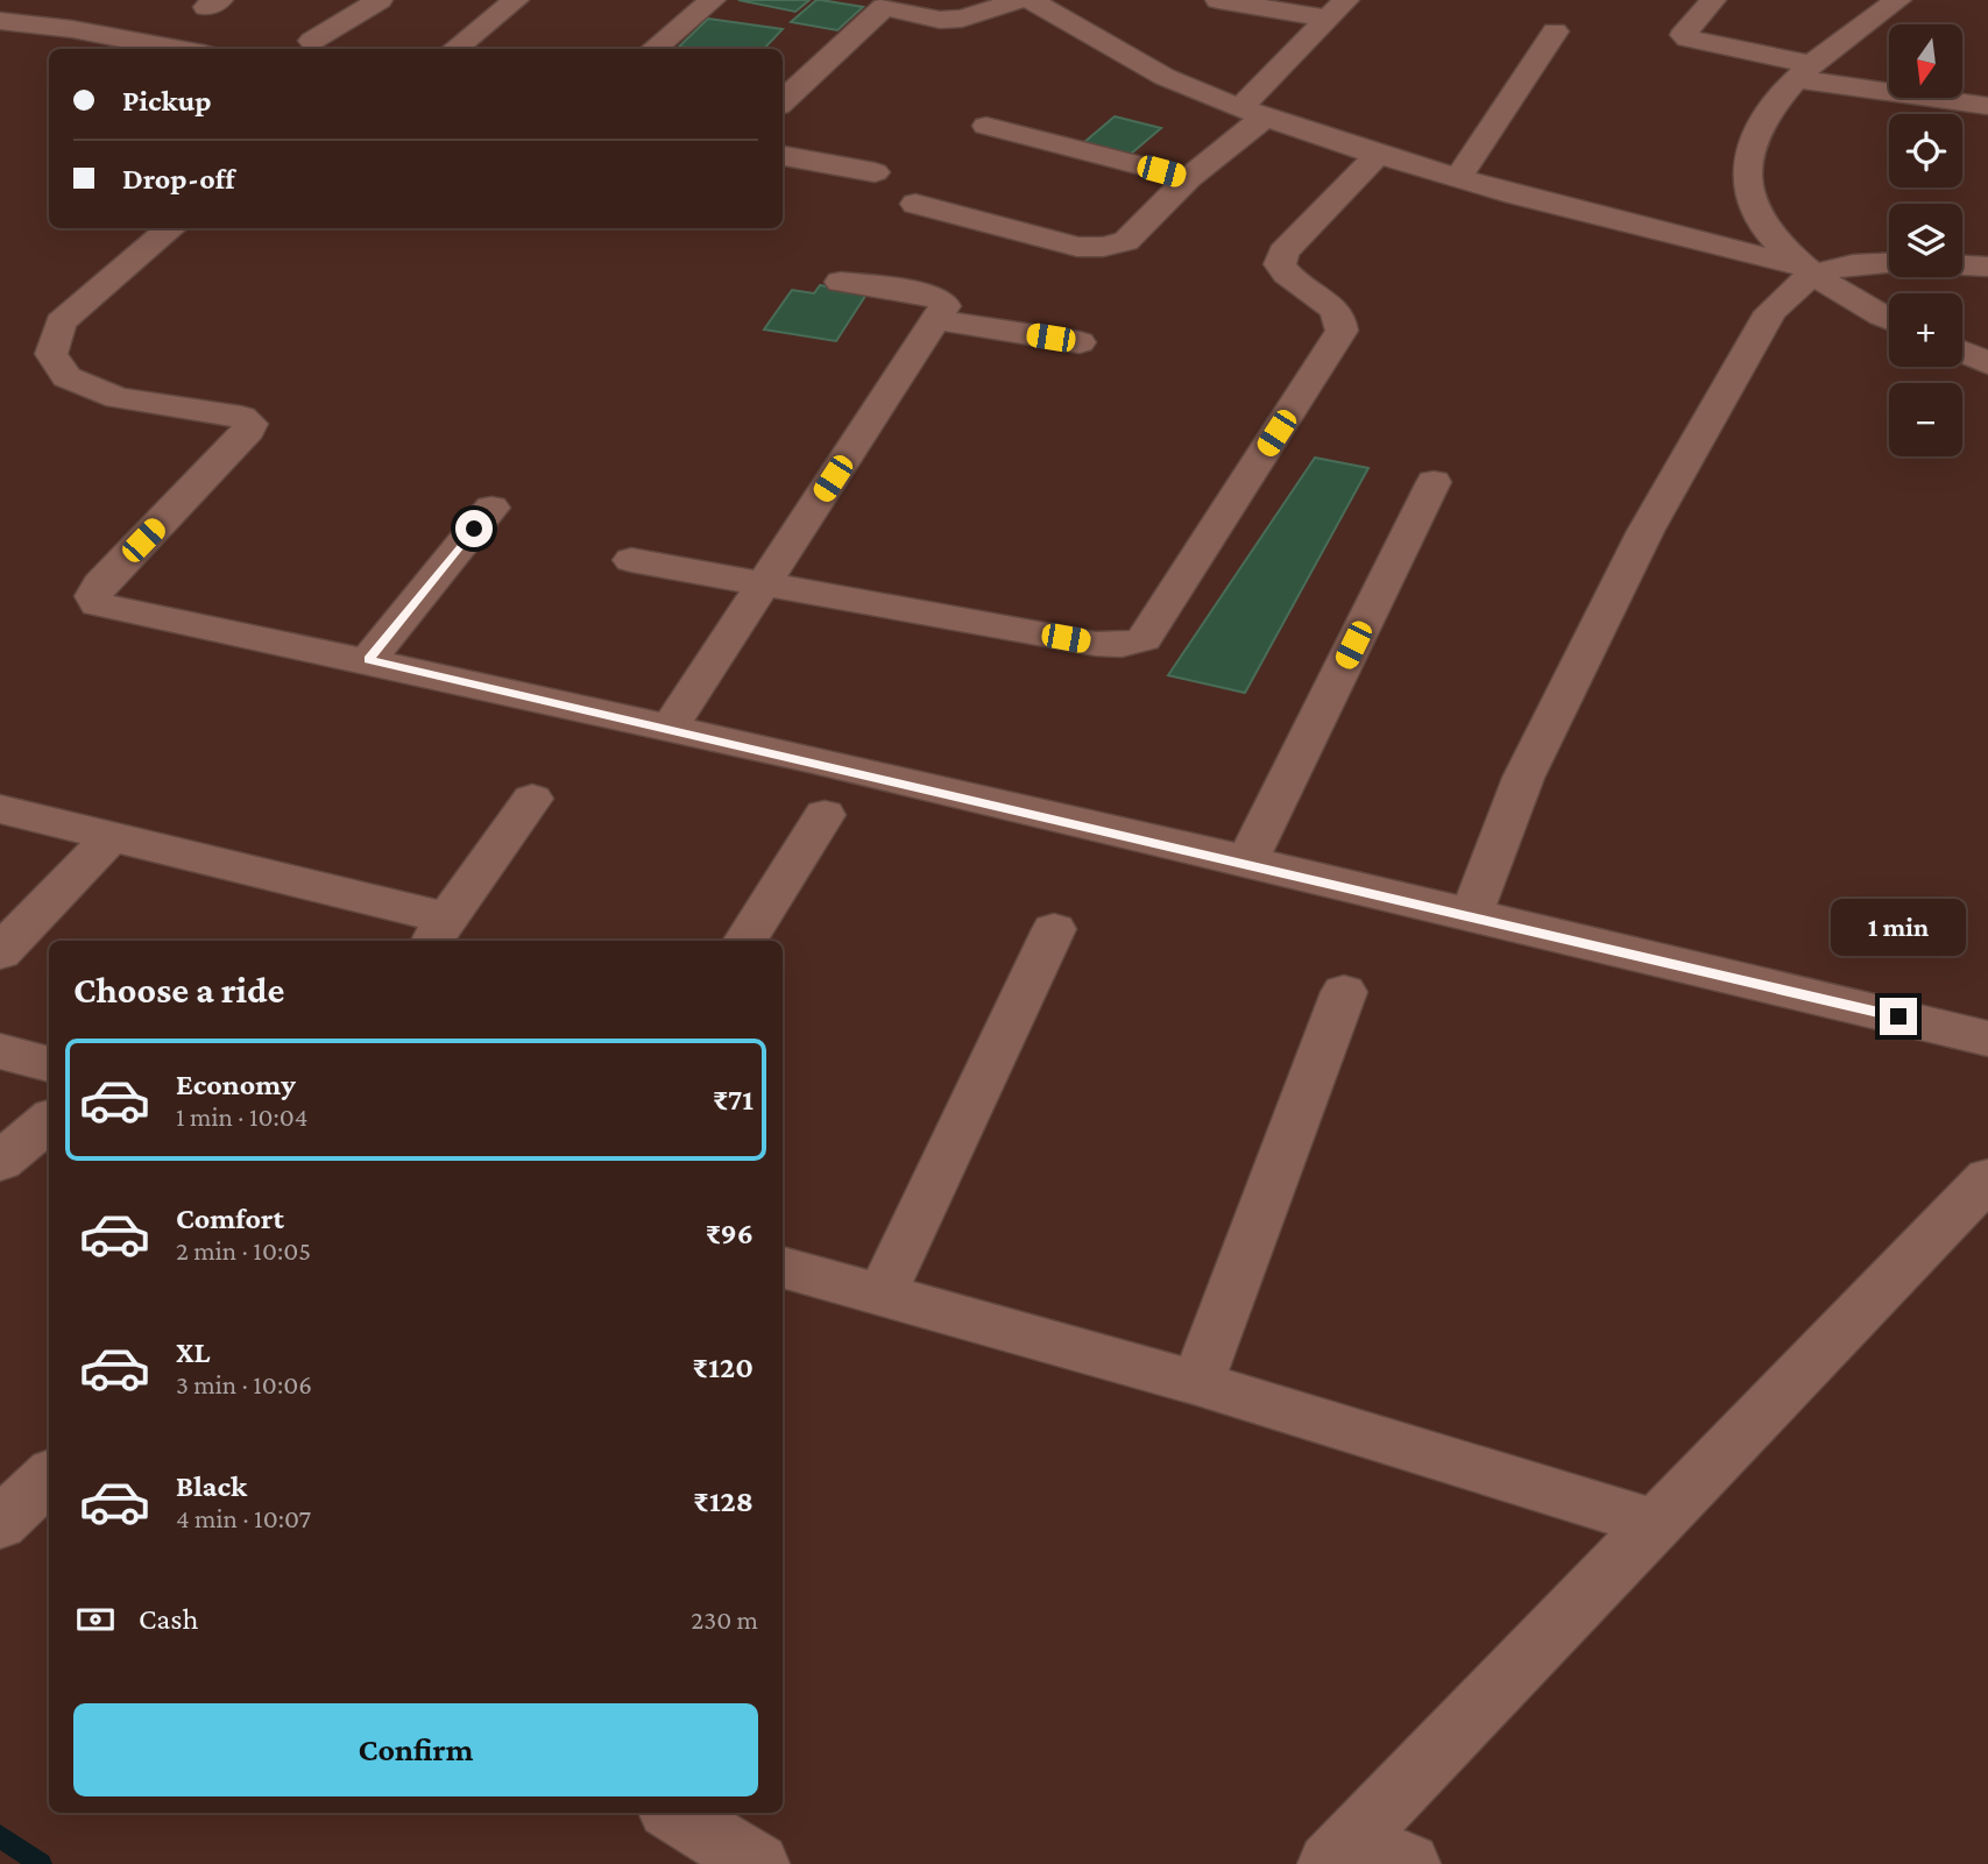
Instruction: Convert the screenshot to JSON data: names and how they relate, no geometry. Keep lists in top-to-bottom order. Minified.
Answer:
{"north":"bottom","page":{"map_buttons":["+","−"],"banner":["Pickup","Drop-off"],"bubble":"1 min","heading":"Choose a ride","list":[{"name":"Economy","note":"1 min · 10:04","value":"₹71"},{"name":"Comfort","note":"2 min · 10:05","value":"₹96"},{"name":"XL","note":"3 min · 10:06","value":"₹120"},{"name":"Black","note":"4 min · 10:07","value":"₹128"}],"pay":["Cash","230 m"],"buttons":"Confirm"}}
